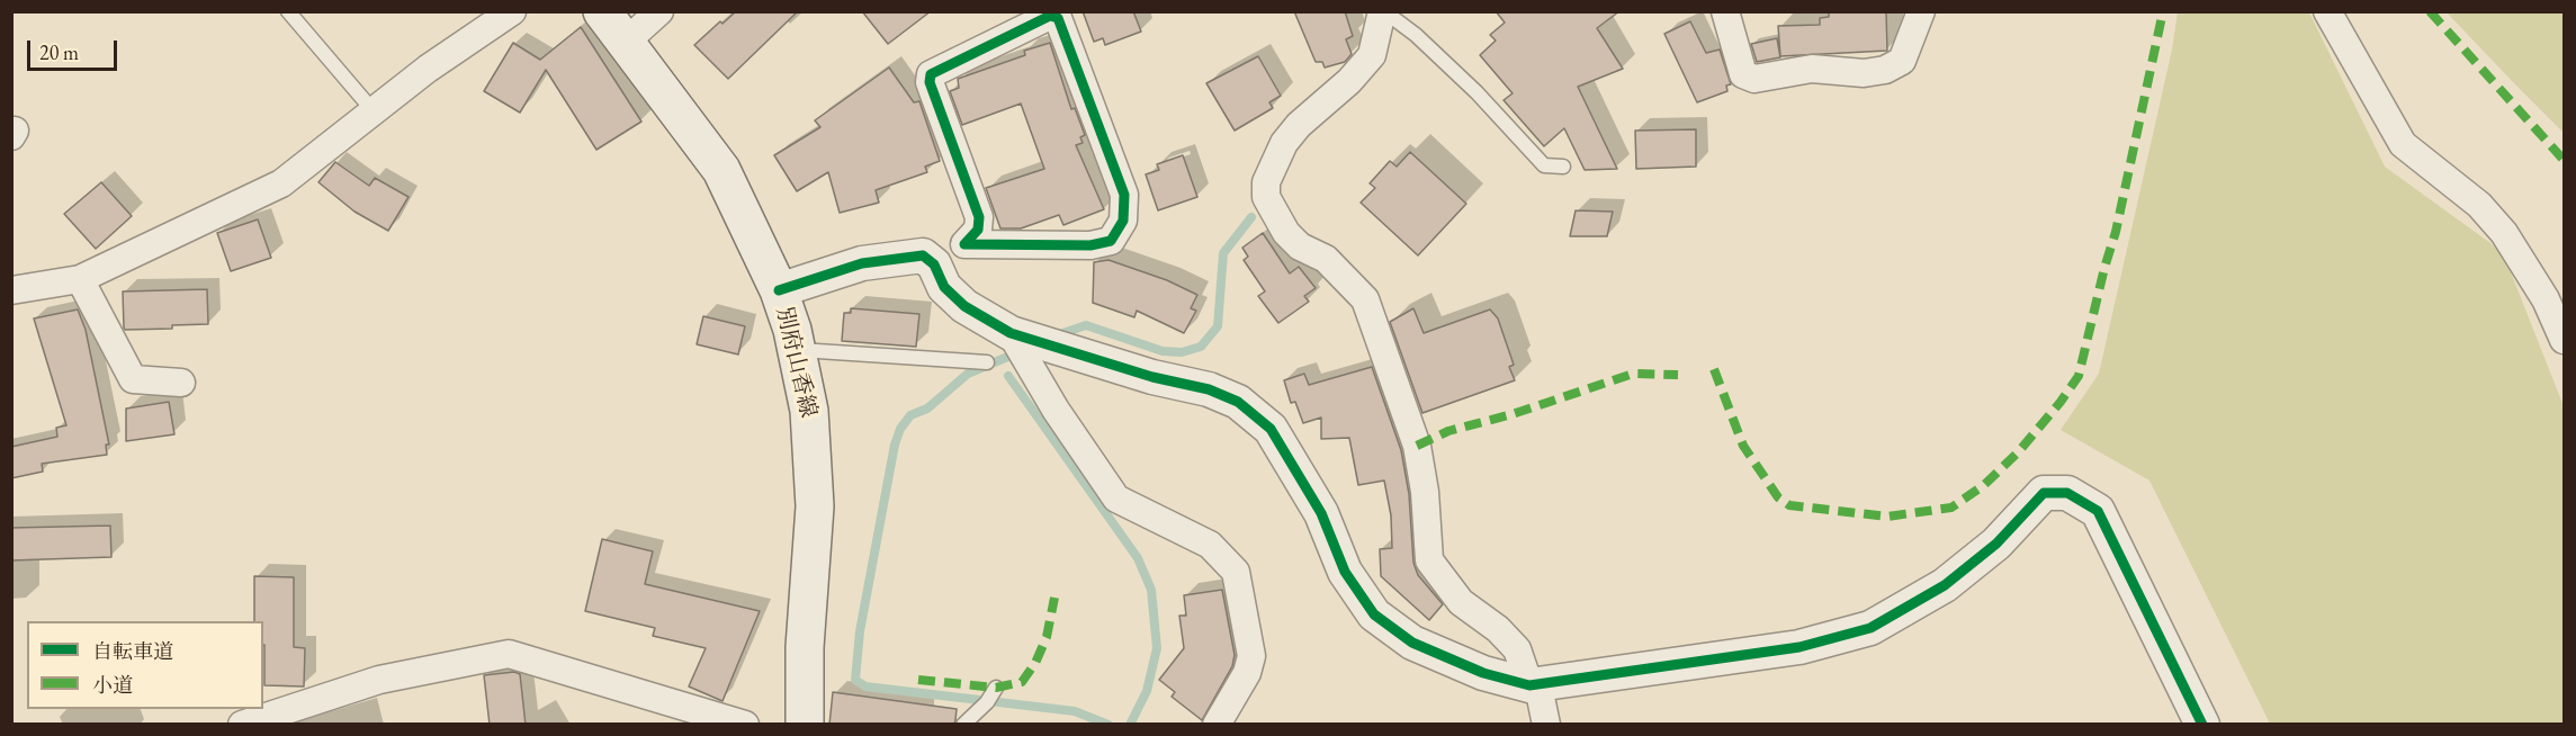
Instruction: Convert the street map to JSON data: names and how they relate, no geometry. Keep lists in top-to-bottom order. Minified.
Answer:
{"streets":{"main road":["別府山香線"]},"legend":["自転車道","小道"],"scale_bar":"20 m"}
